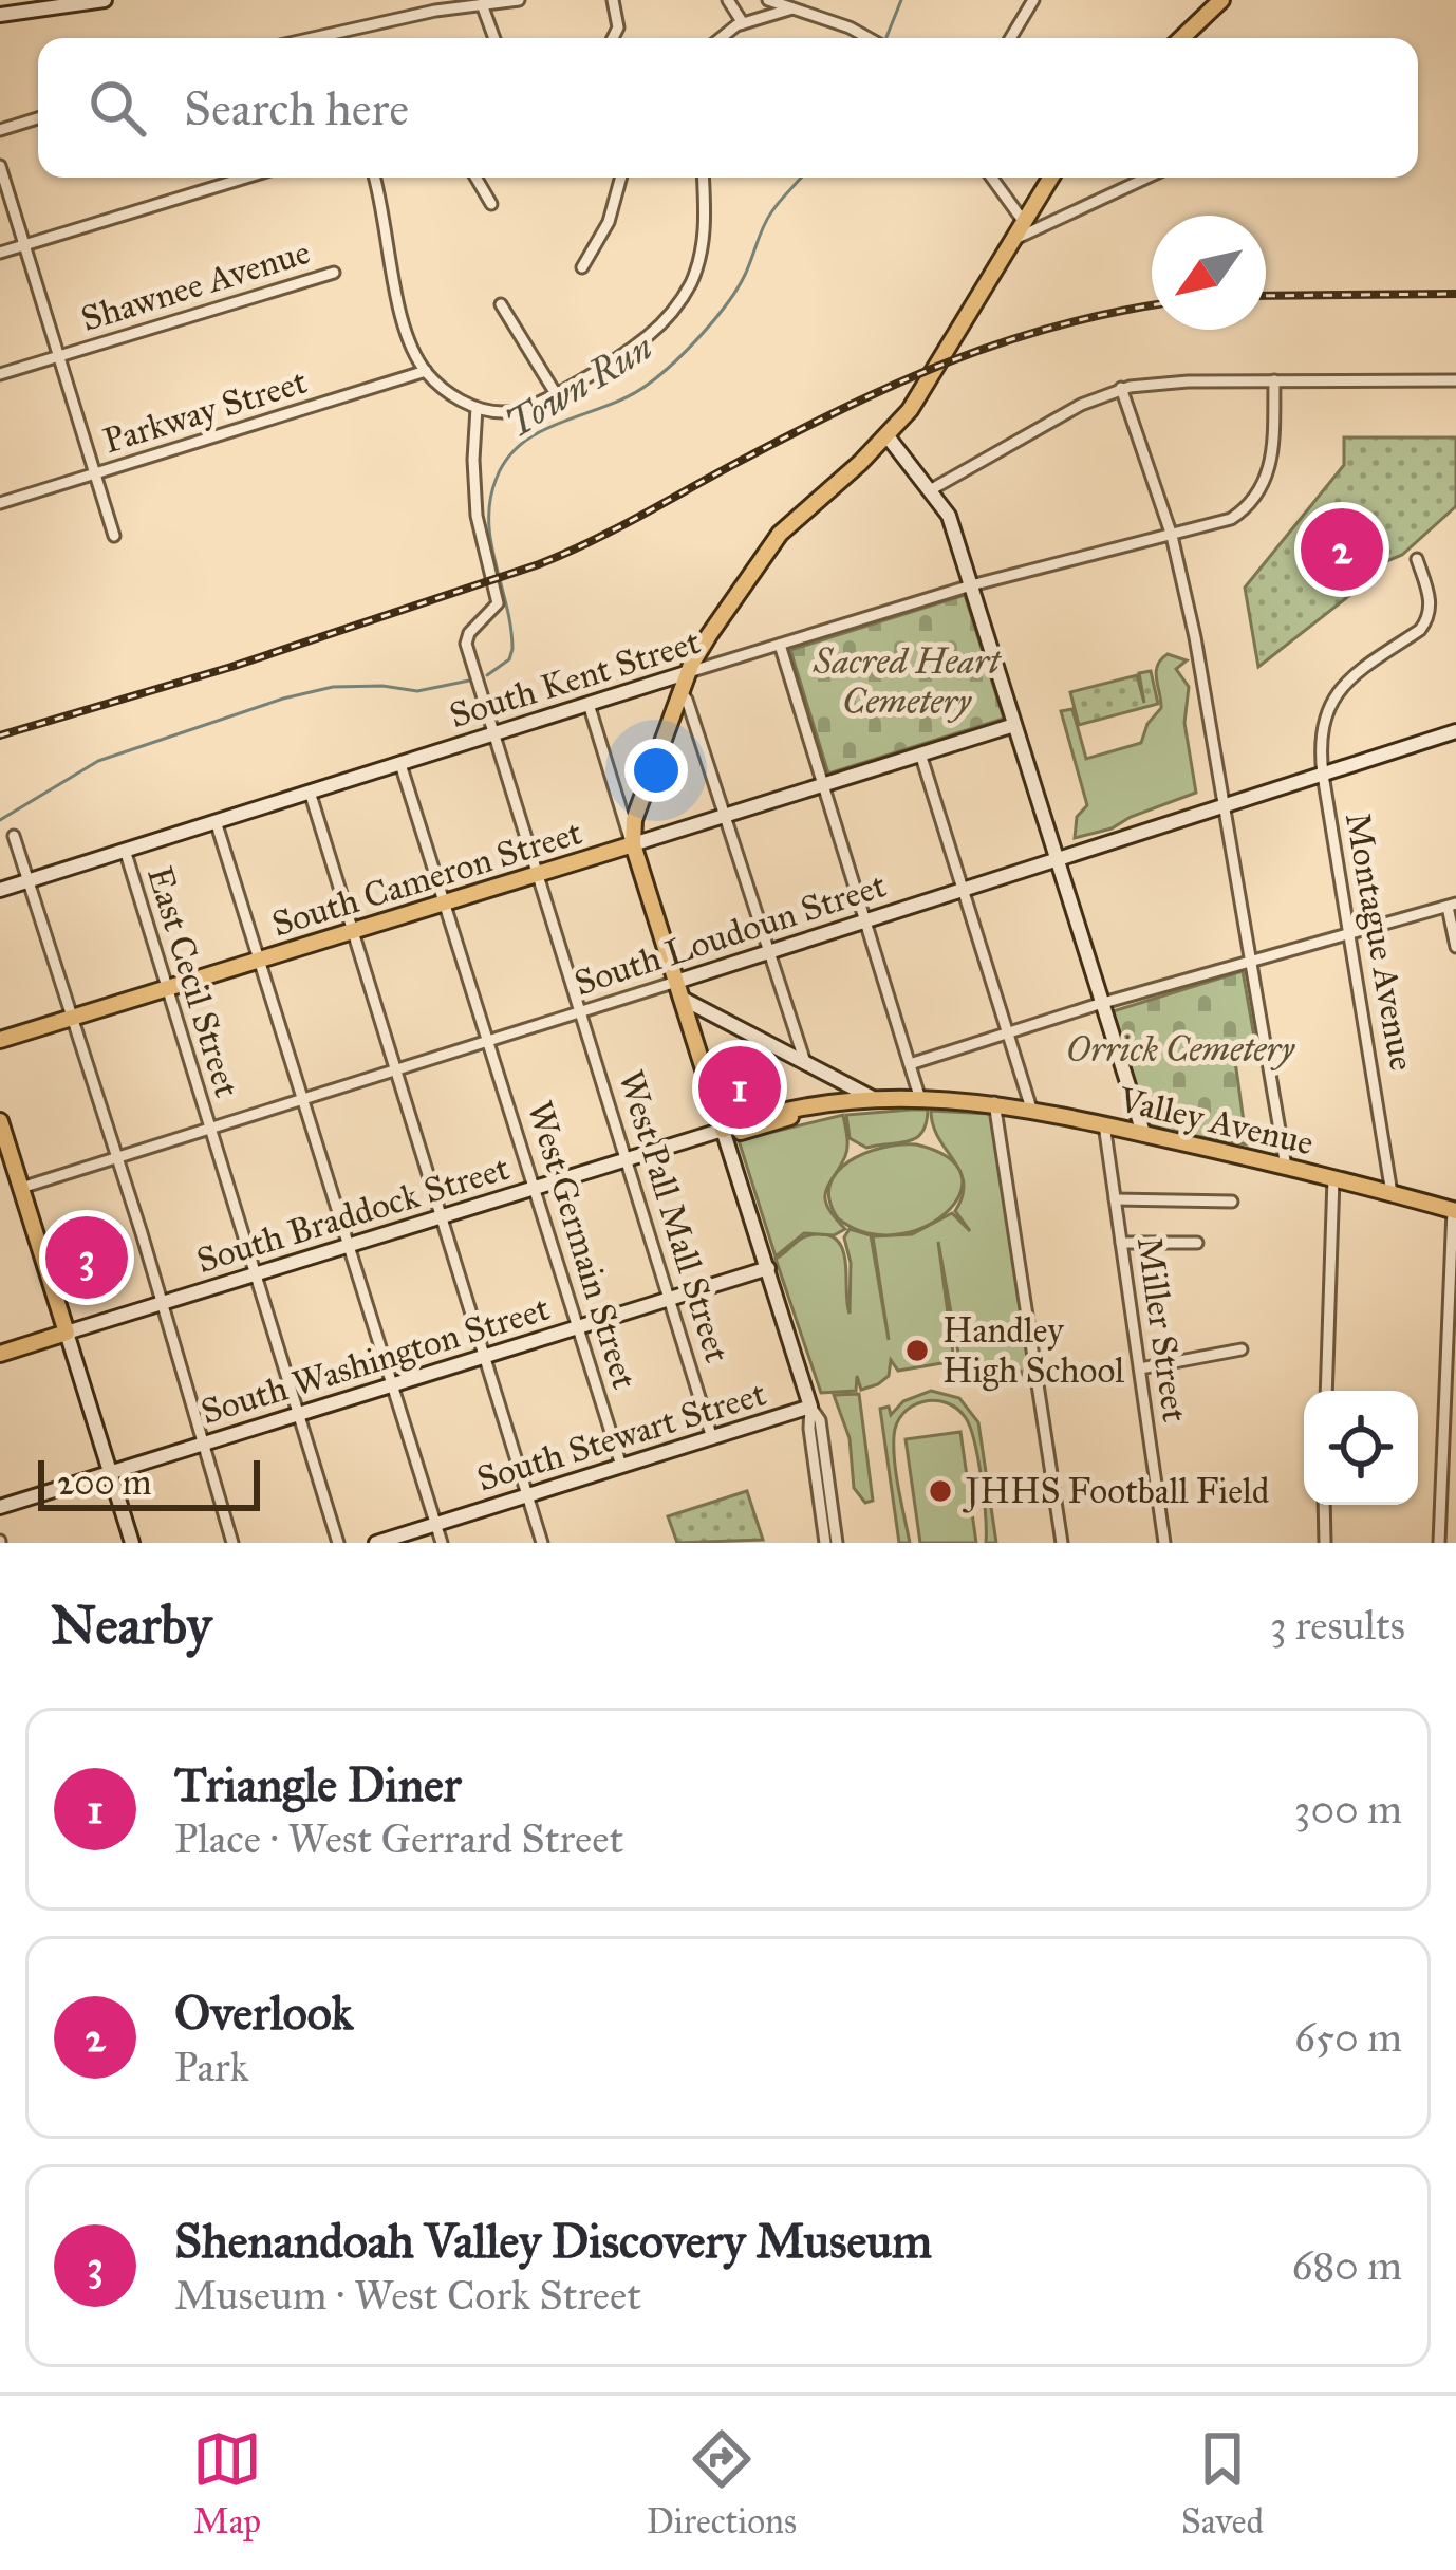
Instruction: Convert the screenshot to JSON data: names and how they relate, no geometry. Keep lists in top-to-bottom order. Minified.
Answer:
{"streets":{"main road":["South Cameron Street","Valley Avenue","South Braddock Street"],"street":["Shawnee Avenue","Parkway Street","South Kent Street","South Loudoun Street","Montague Avenue","East Cecil Street","West Pall Mall Street","West Germain Street","Miller Street","South Washington Street","South Stewart Street"]},"crossings":[["South Kent Street","East Cecil Street"],["South Kent Street","West Pall Mall Street"],["South Kent Street","West Germain Street"],["South Cameron Street","East Cecil Street"],["South Cameron Street","West Pall Mall Street"],["South Cameron Street","West Germain Street"],["South Loudoun Street","Montague Avenue"],["South Loudoun Street","East Cecil Street"],["South Loudoun Street","West Pall Mall Street"],["South Loudoun Street","West Germain Street"],["Montague Avenue","Valley Avenue"],["East Cecil Street","South Braddock Street"],["East Cecil Street","South Washington Street"],["Valley Avenue","South Braddock Street"],["Valley Avenue","Miller Street"],["South Braddock Street","West Pall Mall Street"],["South Braddock Street","West Germain Street"],["West Pall Mall Street","South Washington Street"],["West Pall Mall Street","South Stewart Street"],["West Germain Street","South Washington Street"],["West Germain Street","South Stewart Street"]],"water":["Town Run"],"parks":["Sacred Heart Cemetery","Orrick Cemetery"],"places":["Handley High School","JHHS Football Field"],"scale_bar":"200 m","north":"bottom left","page":{"search":"Search here","pins":["2","1","3"],"scale":"200 m","heading":["Nearby","3 results"],"list":[{"mark":"1","name":"Triangle Diner","note":"Place · West Gerrard Street","value":"300 m"},{"mark":"2","name":"Overlook","note":"Park","value":"650 m"},{"mark":"3","name":"Shenandoah Valley Discovery Museum","note":"Museum · West Cork Street","value":"680 m"}],"nav":["Map","Directions","Saved"]}}
